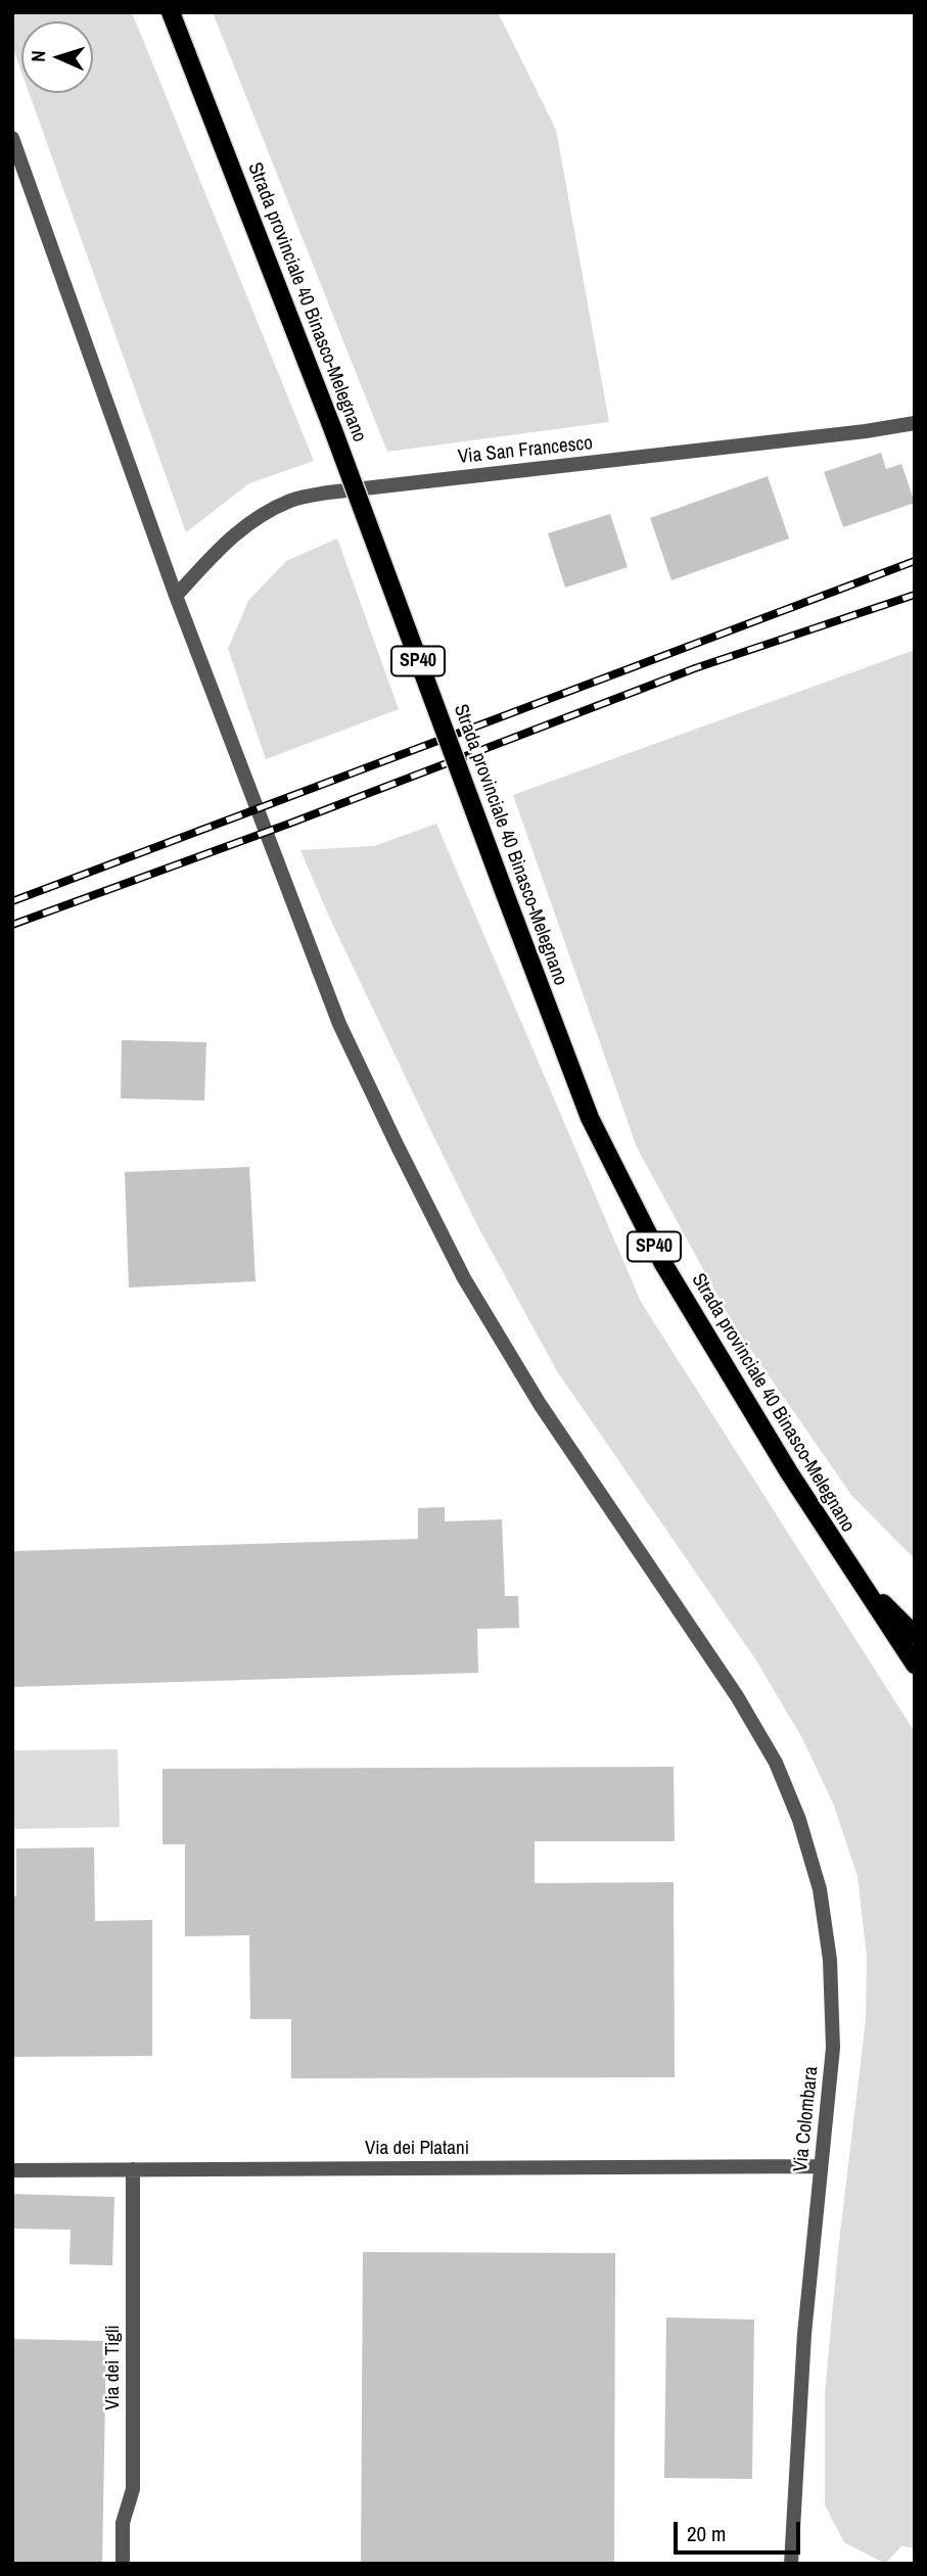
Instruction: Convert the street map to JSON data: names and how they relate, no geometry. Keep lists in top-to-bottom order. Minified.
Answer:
{"streets":{"main road":["Strada provinciale 40 Binasco-Melegnano","SP40"],"street":["Via San Francesco","Via Colombara","Via dei Platani","Via dei Tigli"]},"crossings":[["Via San Francesco","Via Colombara"],["Via Colombara","Via dei Platani"],["Via dei Platani","Via dei Tigli"]],"scale_bar":"20 m","north":"left"}
